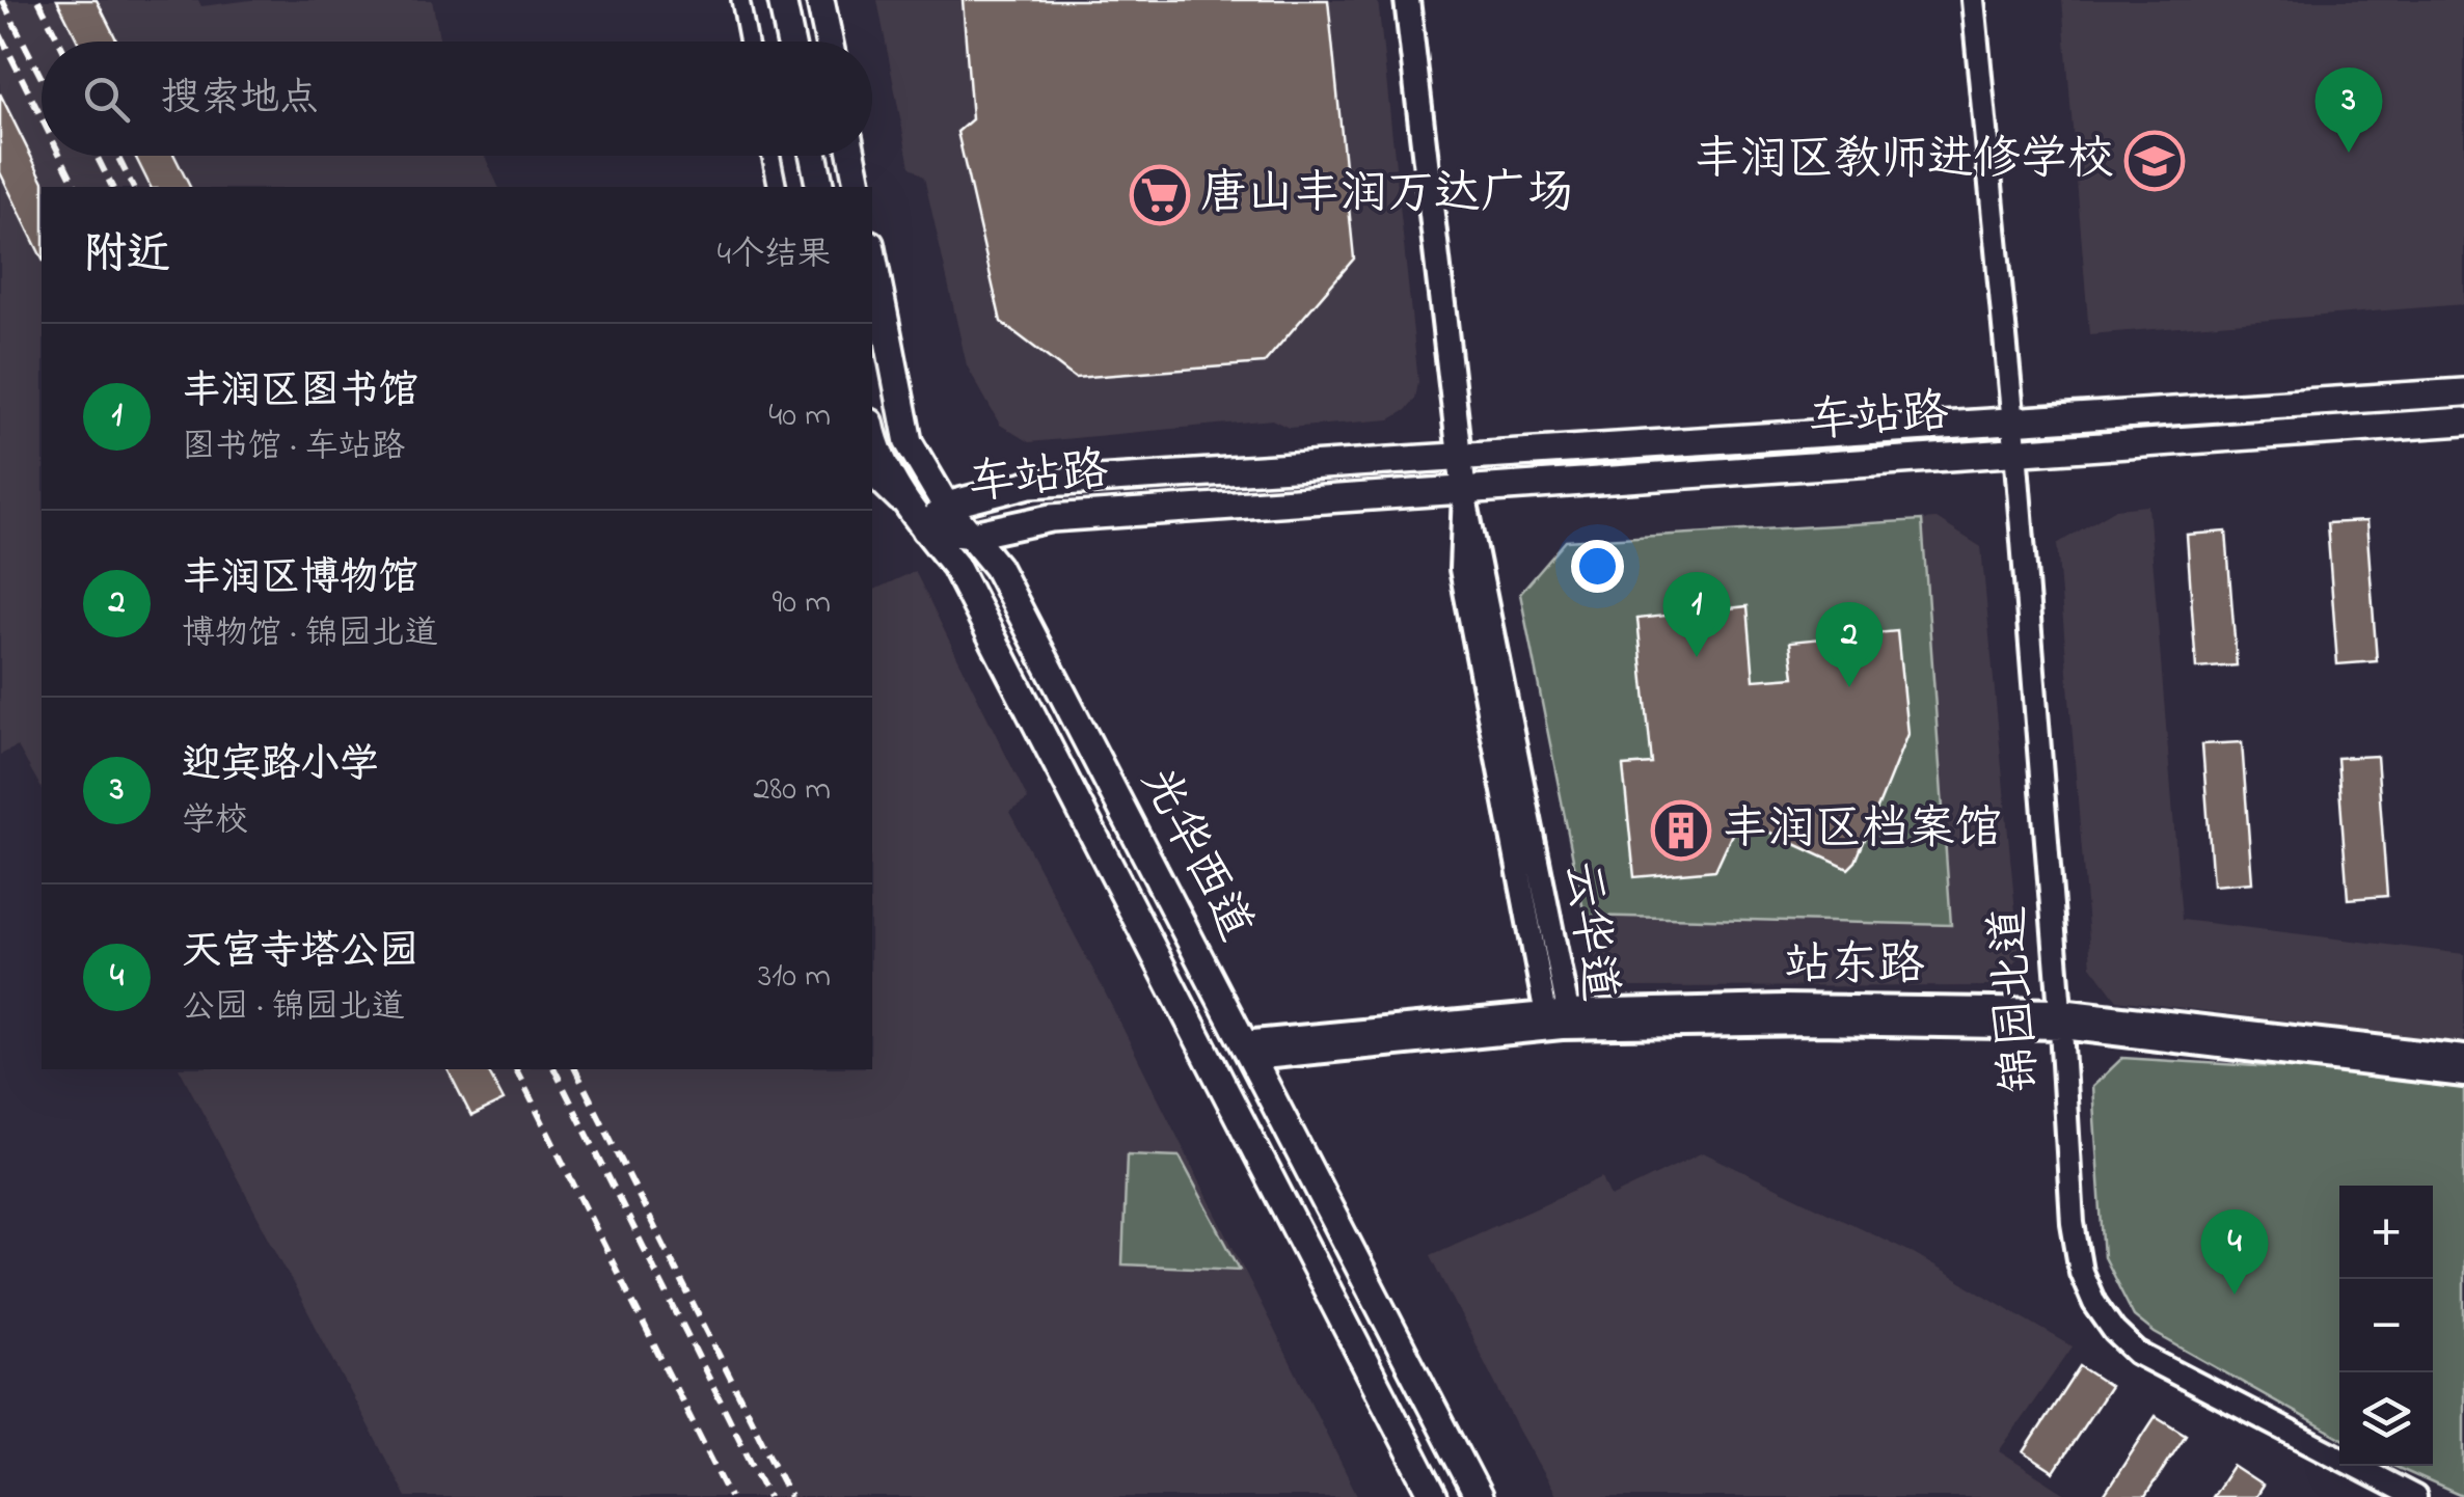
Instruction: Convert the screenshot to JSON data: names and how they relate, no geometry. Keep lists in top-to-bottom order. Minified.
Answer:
{"streets":{"main road":["车站路","光华西道","云华道"],"street":["站东路","锦园北道"]},"crossings":[["车站路","光华西道"],["车站路","云华道"],["车站路","锦园北道"],["光华西道","站东路"],["云华道","站东路"],["站东路","锦园北道"]],"places":{"school or university":["丰润区教师进修学校"],"supermarket":["唐山丰润万达广场"],"building":["丰润区档案馆"]},"page":{"search":"搜索地点","pins":["3","1","2","4"],"heading":["附近","4个结果"],"list":[{"mark":"1","name":"丰润区图书馆","note":"图书馆 · 车站路","value":"40 m"},{"mark":"2","name":"丰润区博物馆","note":"博物馆 · 锦园北道","value":"90 m"},{"mark":"3","name":"迎宾路小学","note":"学校","value":"280 m"},{"mark":"4","name":"天宫寺塔公园","note":"公园 · 锦园北道","value":"310 m"}],"map_buttons":["+","−"]}}
